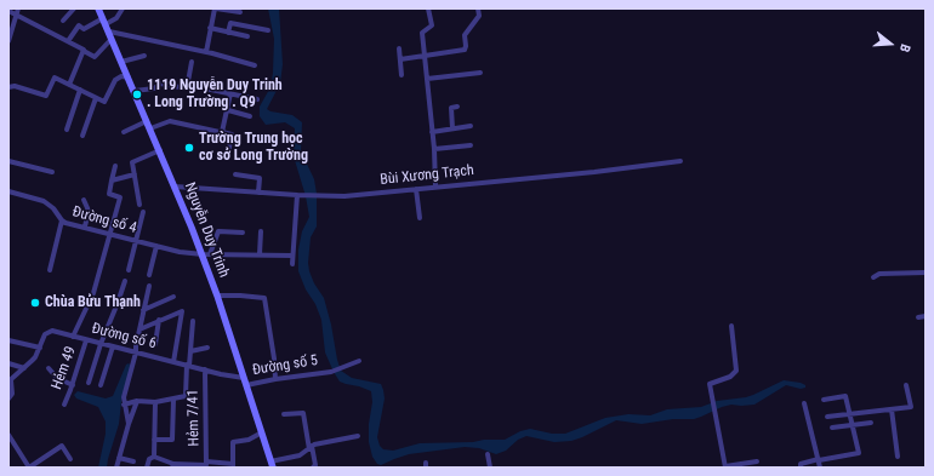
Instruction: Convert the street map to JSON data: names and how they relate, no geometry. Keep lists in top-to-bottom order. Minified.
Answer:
{"streets":{"main road":["Nguyễn Duy Trinh"],"street":["Bùi Xương Trạch","Đường số 4","Đường số 6","Đường số 5","Hẻm 49","Hẻm 7/41"]},"crossings":[["Bùi Xương Trạch","Nguyễn Duy Trinh"],["Đường số 4","Nguyễn Duy Trinh"],["Nguyễn Duy Trinh","Đường số 6"],["Nguyễn Duy Trinh","Đường số 5"],["Đường số 6","Đường số 5"],["Đường số 6","Hẻm 49"],["Đường số 6","Hẻm 7/41"]],"places":["1119 Nguyễn Duy Trinh . Long Trường . Q9","Trường Trung học cơ sở Long Trường","Chùa Bửu Thạnh"],"north":"right"}
